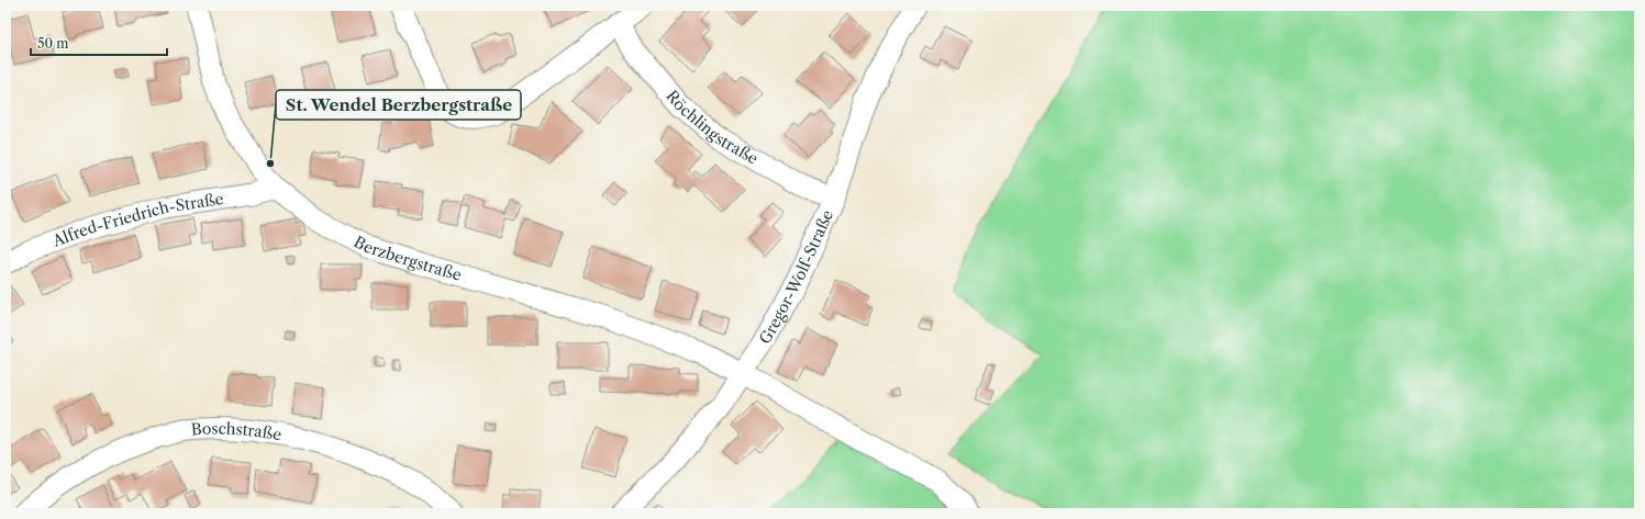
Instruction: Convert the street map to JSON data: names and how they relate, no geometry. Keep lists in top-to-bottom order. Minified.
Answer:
{"streets":{"street":["Röchlingstraße","Alfred-Friedrich-Straße","Berzbergstraße","Gregor-Wolf-Straße","Boschstraße"]},"crossings":[["Röchlingstraße","Gregor-Wolf-Straße"],["Alfred-Friedrich-Straße","Berzbergstraße"],["Berzbergstraße","Gregor-Wolf-Straße"]],"places":["St. Wendel Berzbergstraße"],"scale_bar":"50 m"}
